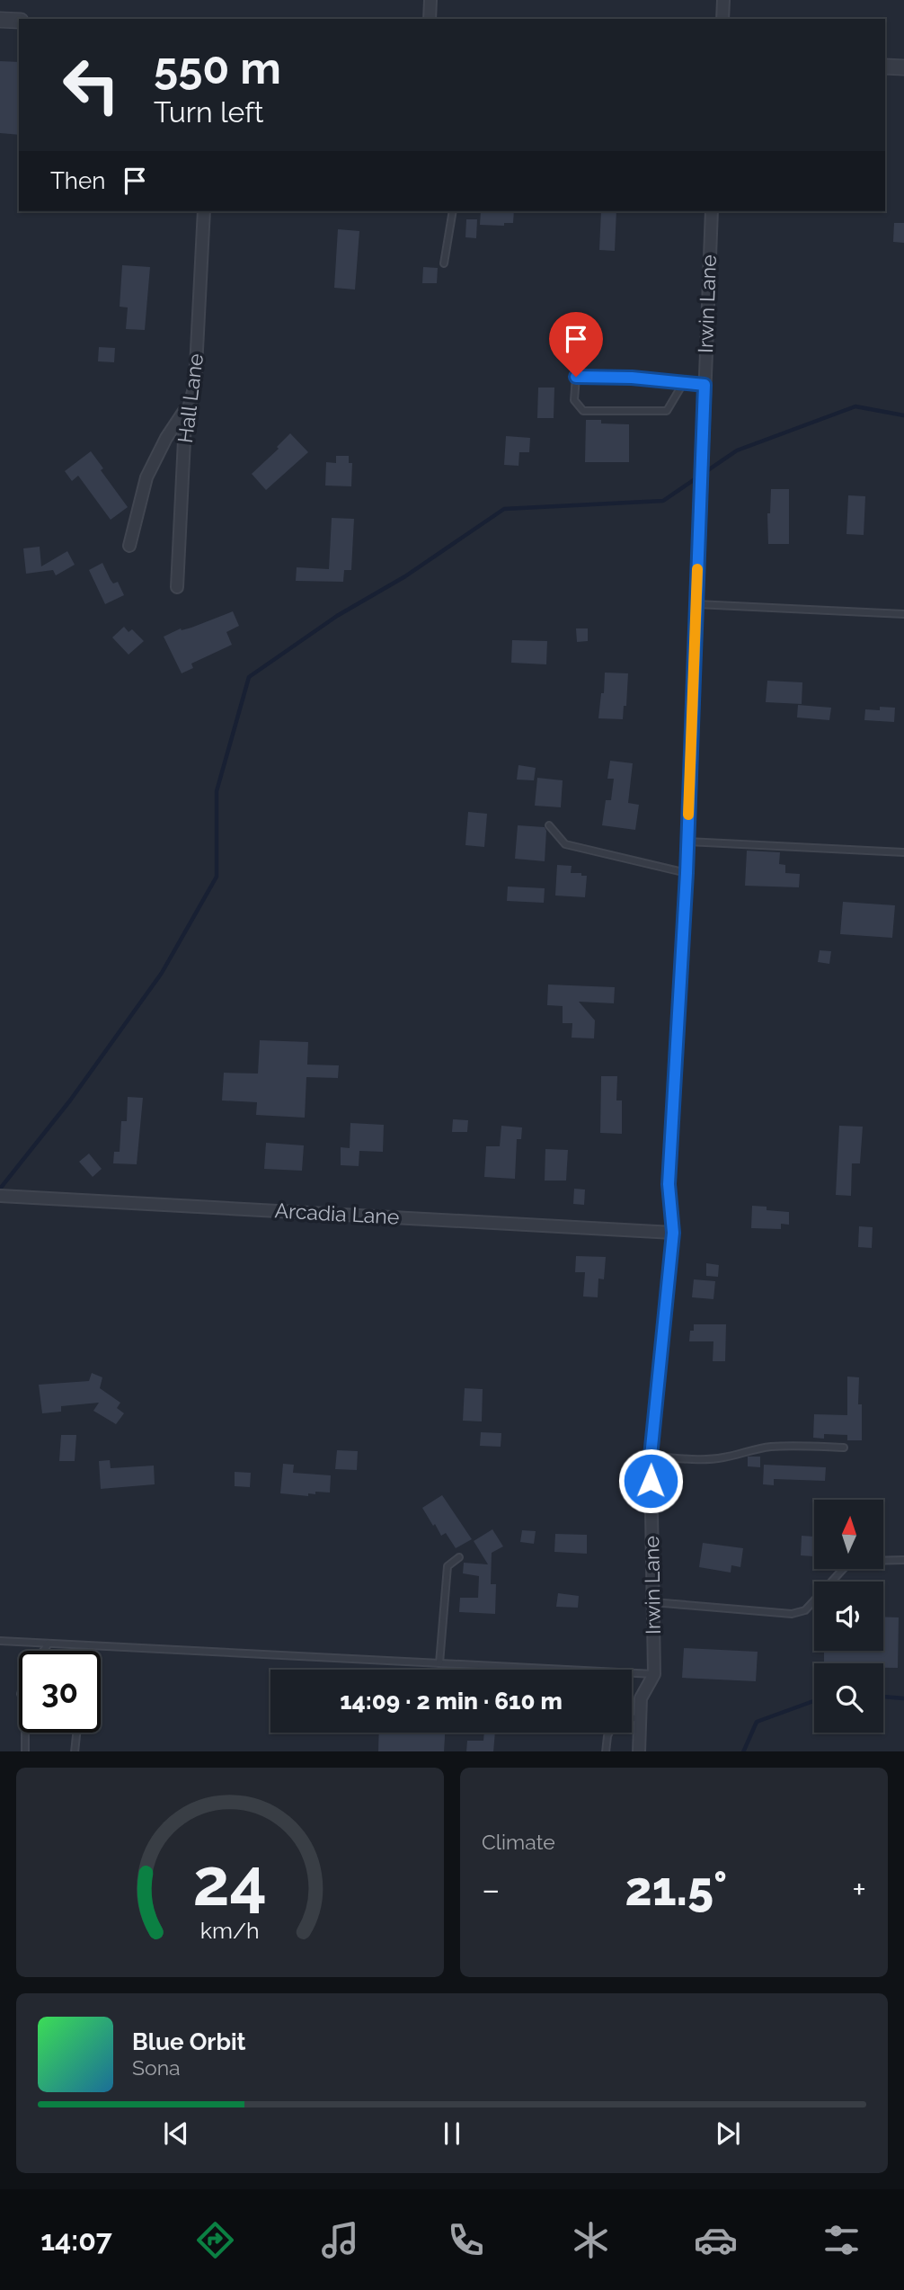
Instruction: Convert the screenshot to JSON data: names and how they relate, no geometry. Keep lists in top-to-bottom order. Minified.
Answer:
{"streets":{"street":["Irwin Lane","Hall Lane","Arcadia Lane"]},"crossings":[["Irwin Lane","Arcadia Lane"]],"north":"top","page":{"turn":["550 m","Turn left"],"then":"Then","limit":"30","trip":"14:09 · 2 min · 610 m","tile":"Climate","heat":["−","21.5°","+"],"song":["Blue Orbit","Sona"],"tabs":"14:07","gauge":["24","km/h"]}}
